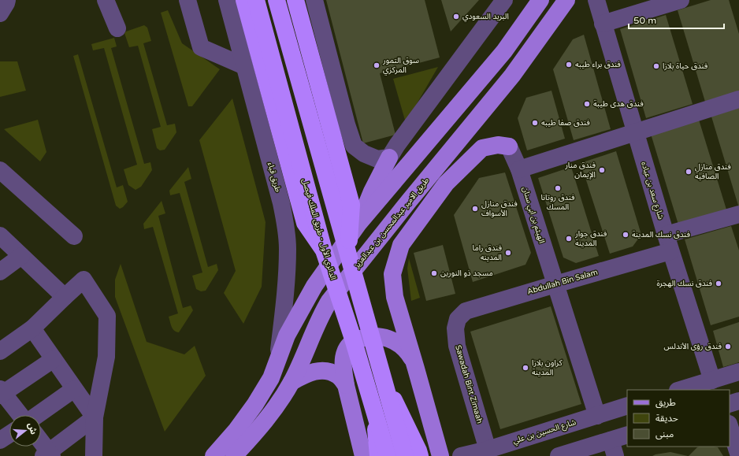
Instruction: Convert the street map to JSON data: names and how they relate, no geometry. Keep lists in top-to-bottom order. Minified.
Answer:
{"streets":{"highway":["الدائري الأول - طريق الملك فيصل"],"main road":["طريق الامير عبدالمحسن بن عبدالعزيز"],"street":["طريق قباء","شارع سعد بن عباده","الهيثم بن ابي سنان","Abdullah Bin Salam","Sawadah Bint Zimaah","شارع الحسين بن علي"]},"crossings":[["شارع سعد بن عباده","Abdullah Bin Salam"],["الهيثم بن ابي سنان","Abdullah Bin Salam"],["الهيثم بن ابي سنان","شارع الحسين بن علي"],["Abdullah Bin Salam","Sawadah Bint Zimaah"],["Sawadah Bint Zimaah","شارع الحسين بن علي"]],"places":["البريد السعودي","فندق براء طيبه","سوق التمور المركزي","فندق حیاة بلازا","فندق هدى طيبة","فندق صفا طيبه","فندق منار الإيمان","فندق منازل الصافية","فندق روتانا المسك","فندق منازل الأسواف","فندق نسك المدينة","فندق جوار المدينة","فندق راما المدينه","مسجد ذو النورين","فندق نسك الهجرة","فندق رؤى الأندلس","كراون بلازا المدينة"],"legend":["طريق","حديقة","مبنى"],"scale_bar":"50 m","north":"right"}
